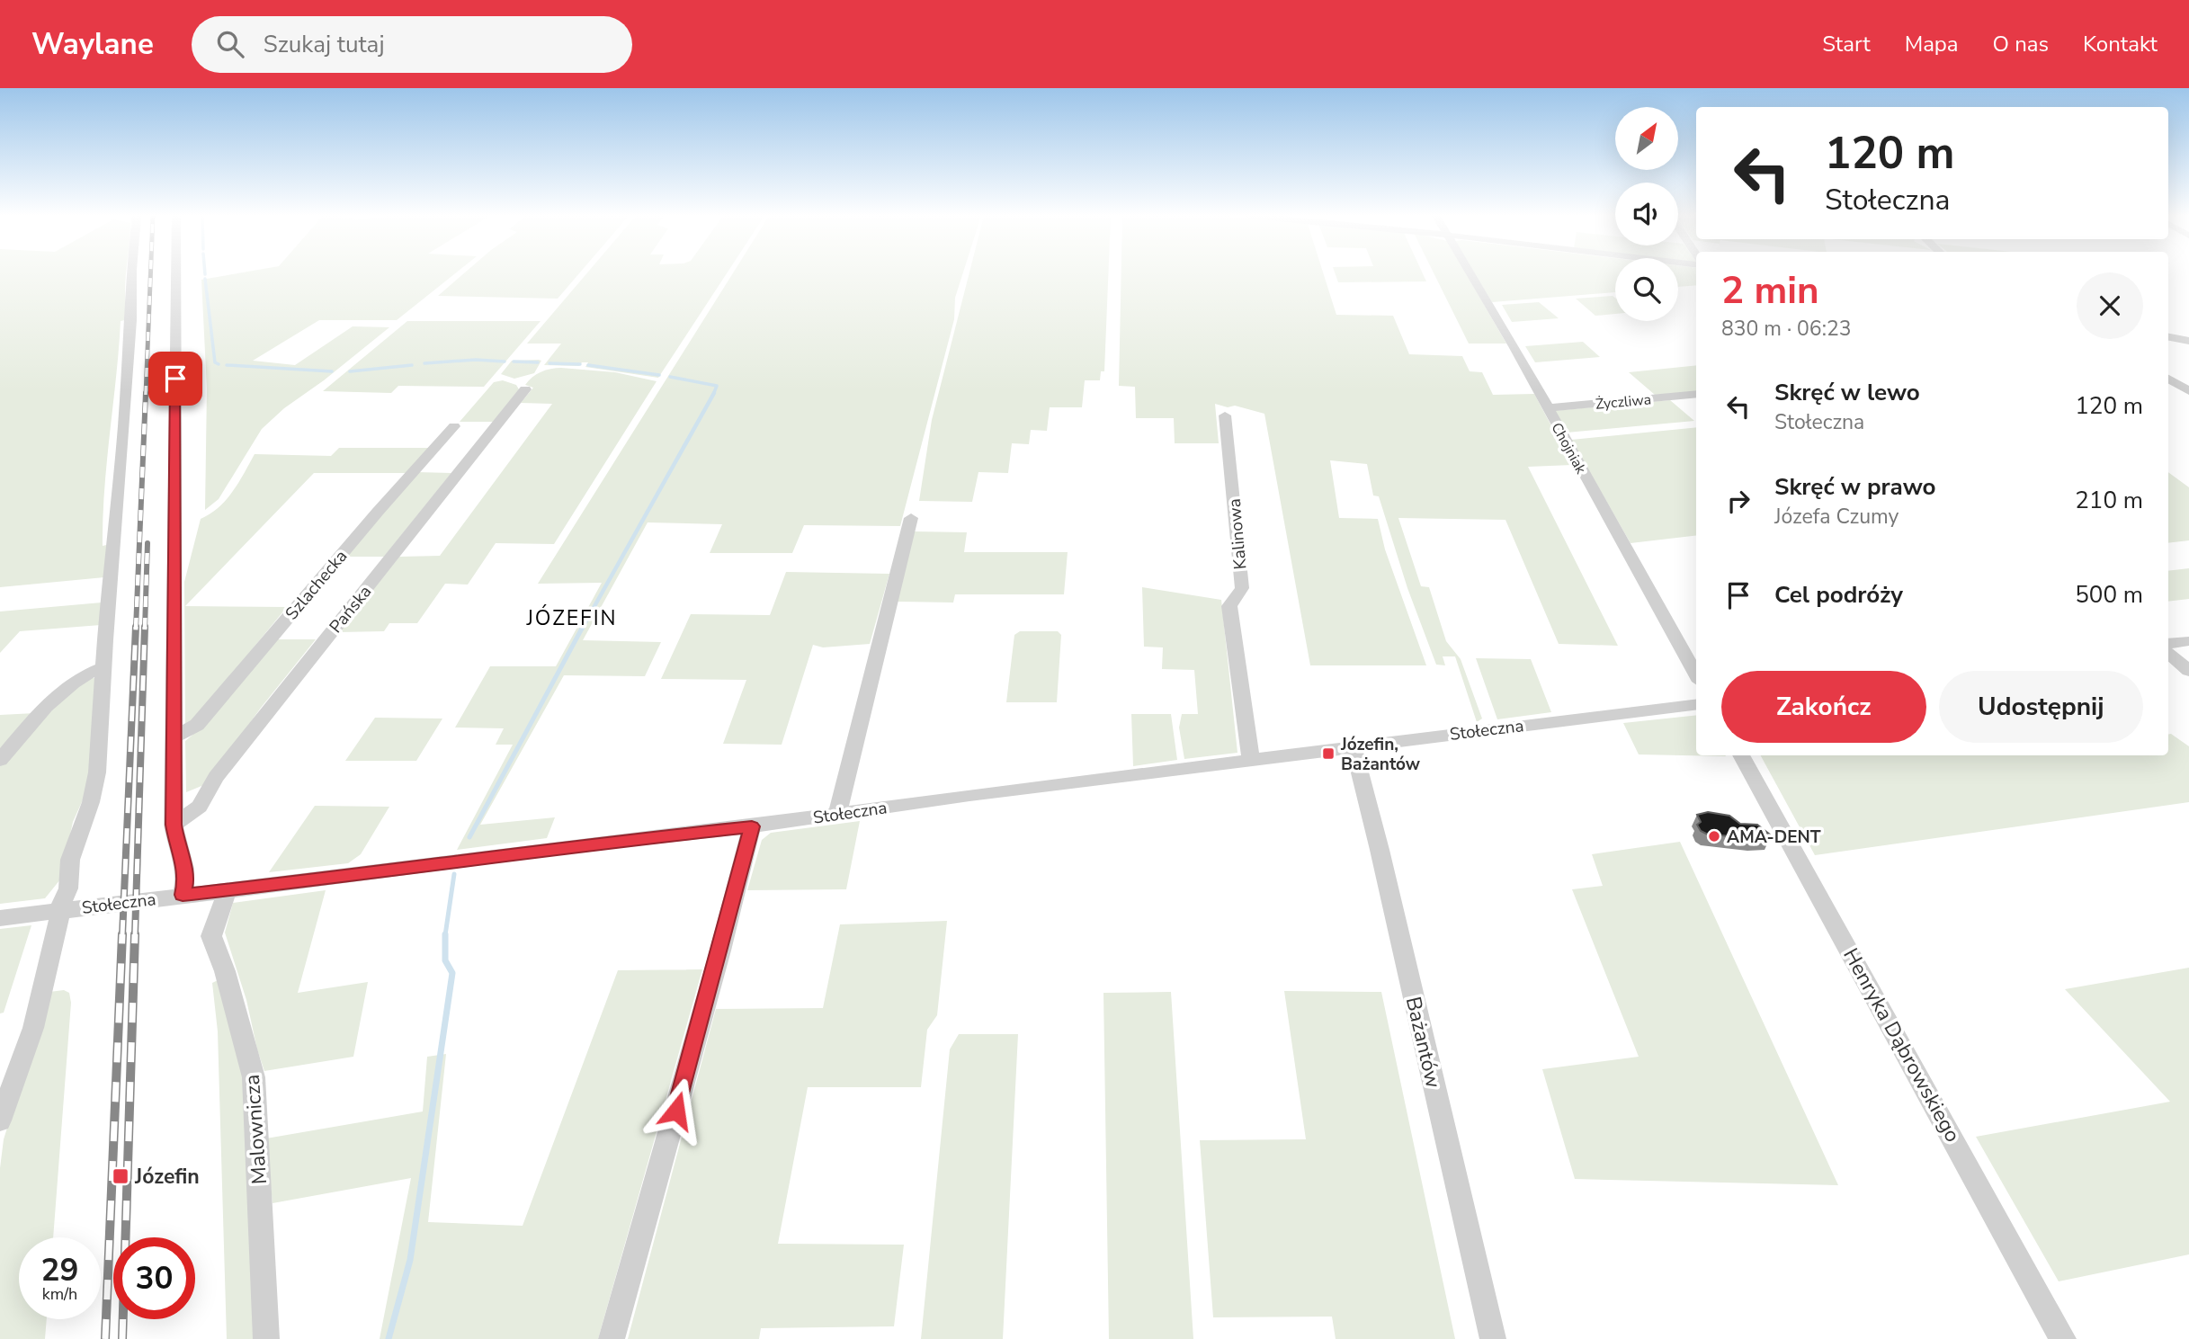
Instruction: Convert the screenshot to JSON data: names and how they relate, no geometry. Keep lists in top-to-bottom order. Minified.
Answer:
{"streets":{"street":["Życzliwa","Chojniak","Kalinowa","Szlachecka","Pańska","Stołeczna","Bażantów","Henryka Dąbrowskiego","Malownicza"]},"crossings":[["Życzliwa","Chojniak"],["Kalinowa","Stołeczna"],["Stołeczna","Bażantów"],["Stołeczna","Malownicza"]],"districts":["JÓZEFIN"],"places":{"transit":["Józefin, Bażantów","Józefin"],"other":["AMA-DENT"]},"north":"top right","page":{"header":"Waylane","search":"Szukaj tutaj","nav":["Start","Mapa","O nas","Kontakt"],"turn":["120 m","Stołeczna"],"heading":["2 min","830 m · 06:23"],"list":[{"name":"Skręć w lewo","note":"Stołeczna","value":"120 m"},{"name":"Skręć w prawo","note":"Józefa Czumy","value":"210 m"},{"name":"Cel podróży","value":"500 m"}],"buttons":["Zakończ","Udostępnij"],"speed":"29 km/h","limit":"30"}}
